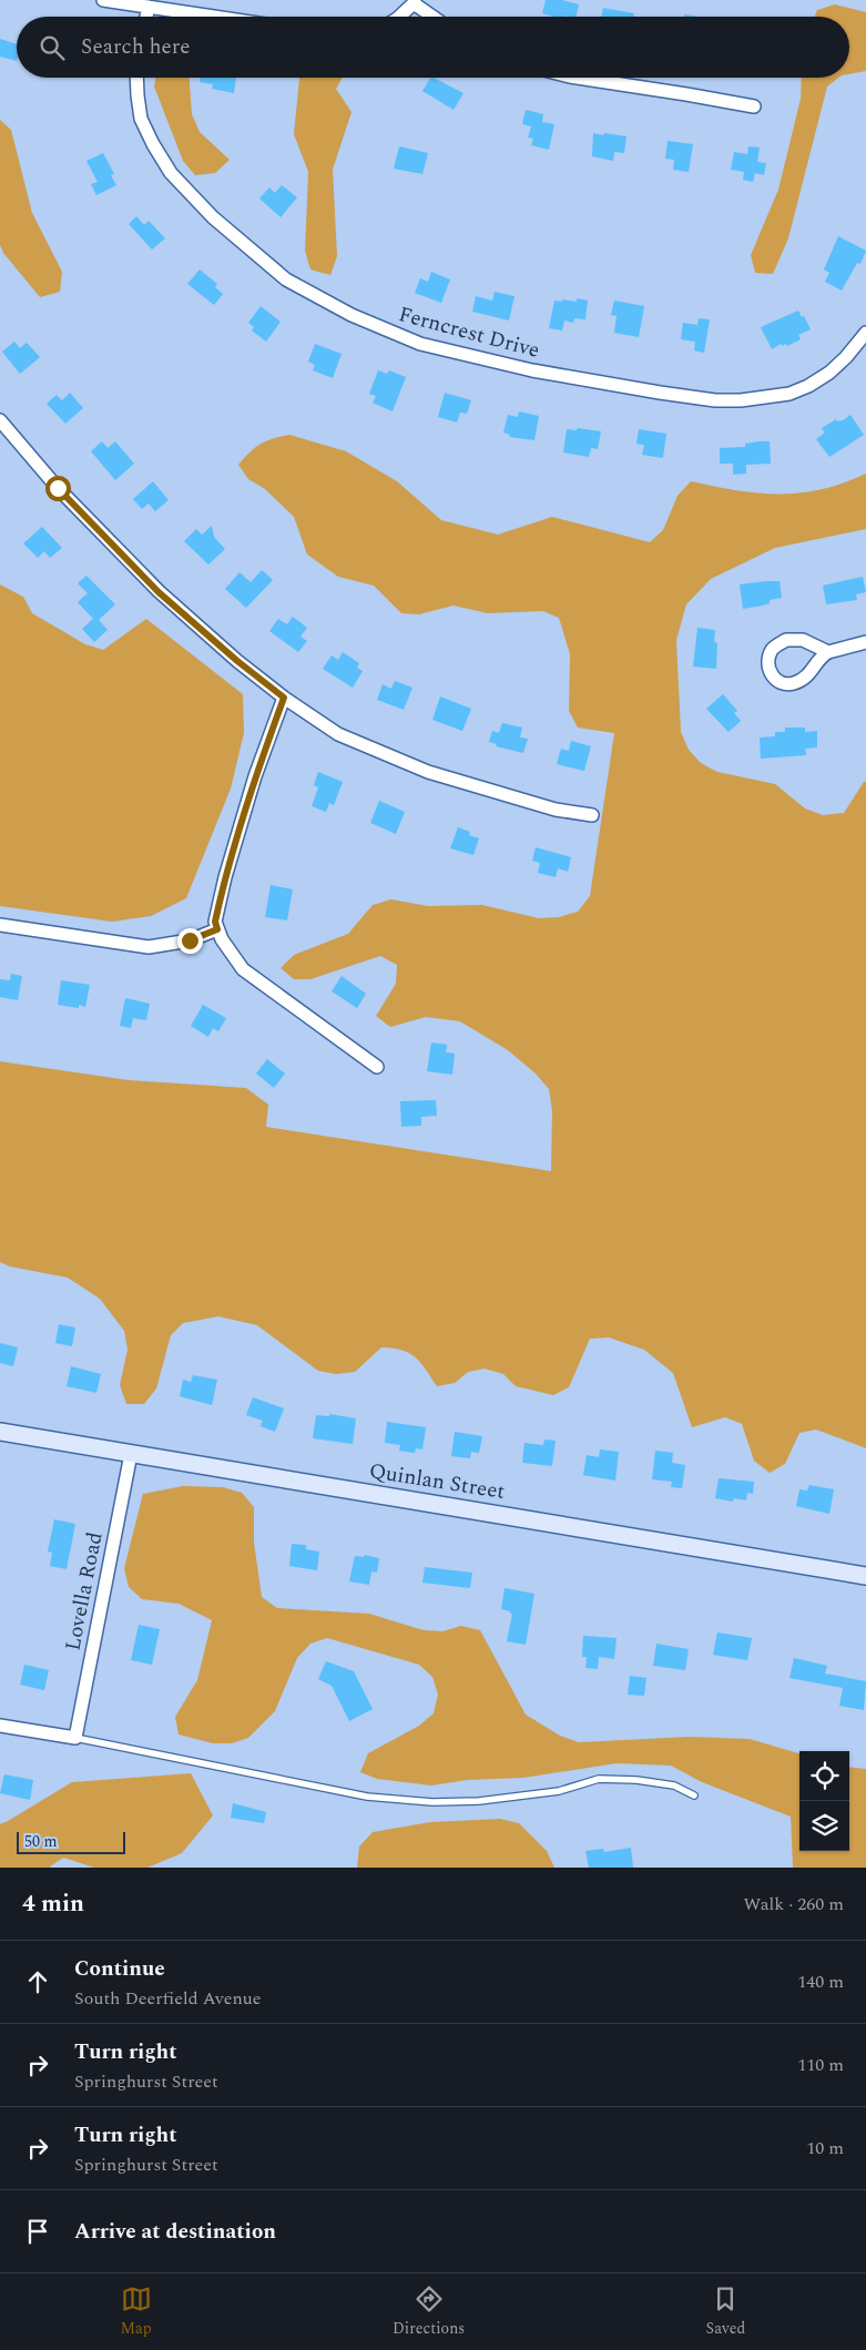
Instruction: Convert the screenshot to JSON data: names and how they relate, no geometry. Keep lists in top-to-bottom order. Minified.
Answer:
{"streets":{"street":["Ferncrest Drive","Quinlan Street","Lovella Road"]},"crossings":[["Quinlan Street","Lovella Road"]],"scale_bar":"50 m","page":{"search":"Search here","scale":"50 m","heading":["4 min","Walk · 260 m"],"list":[["Continue","South Deerfield Avenue","140 m"],["Turn right","Springhurst Street","110 m"],["Turn right","Springhurst Street","10 m"],"Arrive at destination"],"nav":["Map","Directions","Saved"]}}
